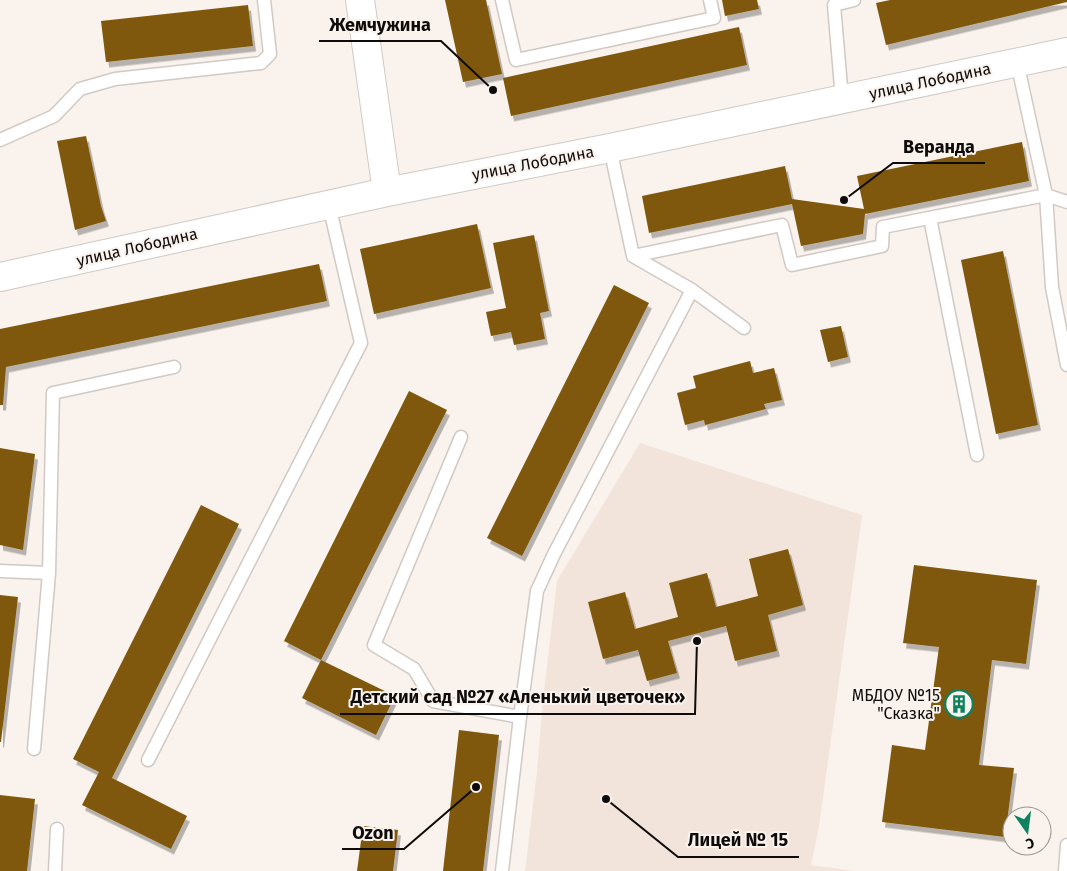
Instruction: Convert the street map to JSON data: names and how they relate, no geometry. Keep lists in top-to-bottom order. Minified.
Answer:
{"streets":{"street":["улица Лободина"]},"places":{"other":["Жемчужина","Веранда","Детский сад №27 «Аленький цветочек»","Ozon","Лицей № 15"],"building":["МБДОУ №15 \"Сказка\""]},"north":"bottom"}
